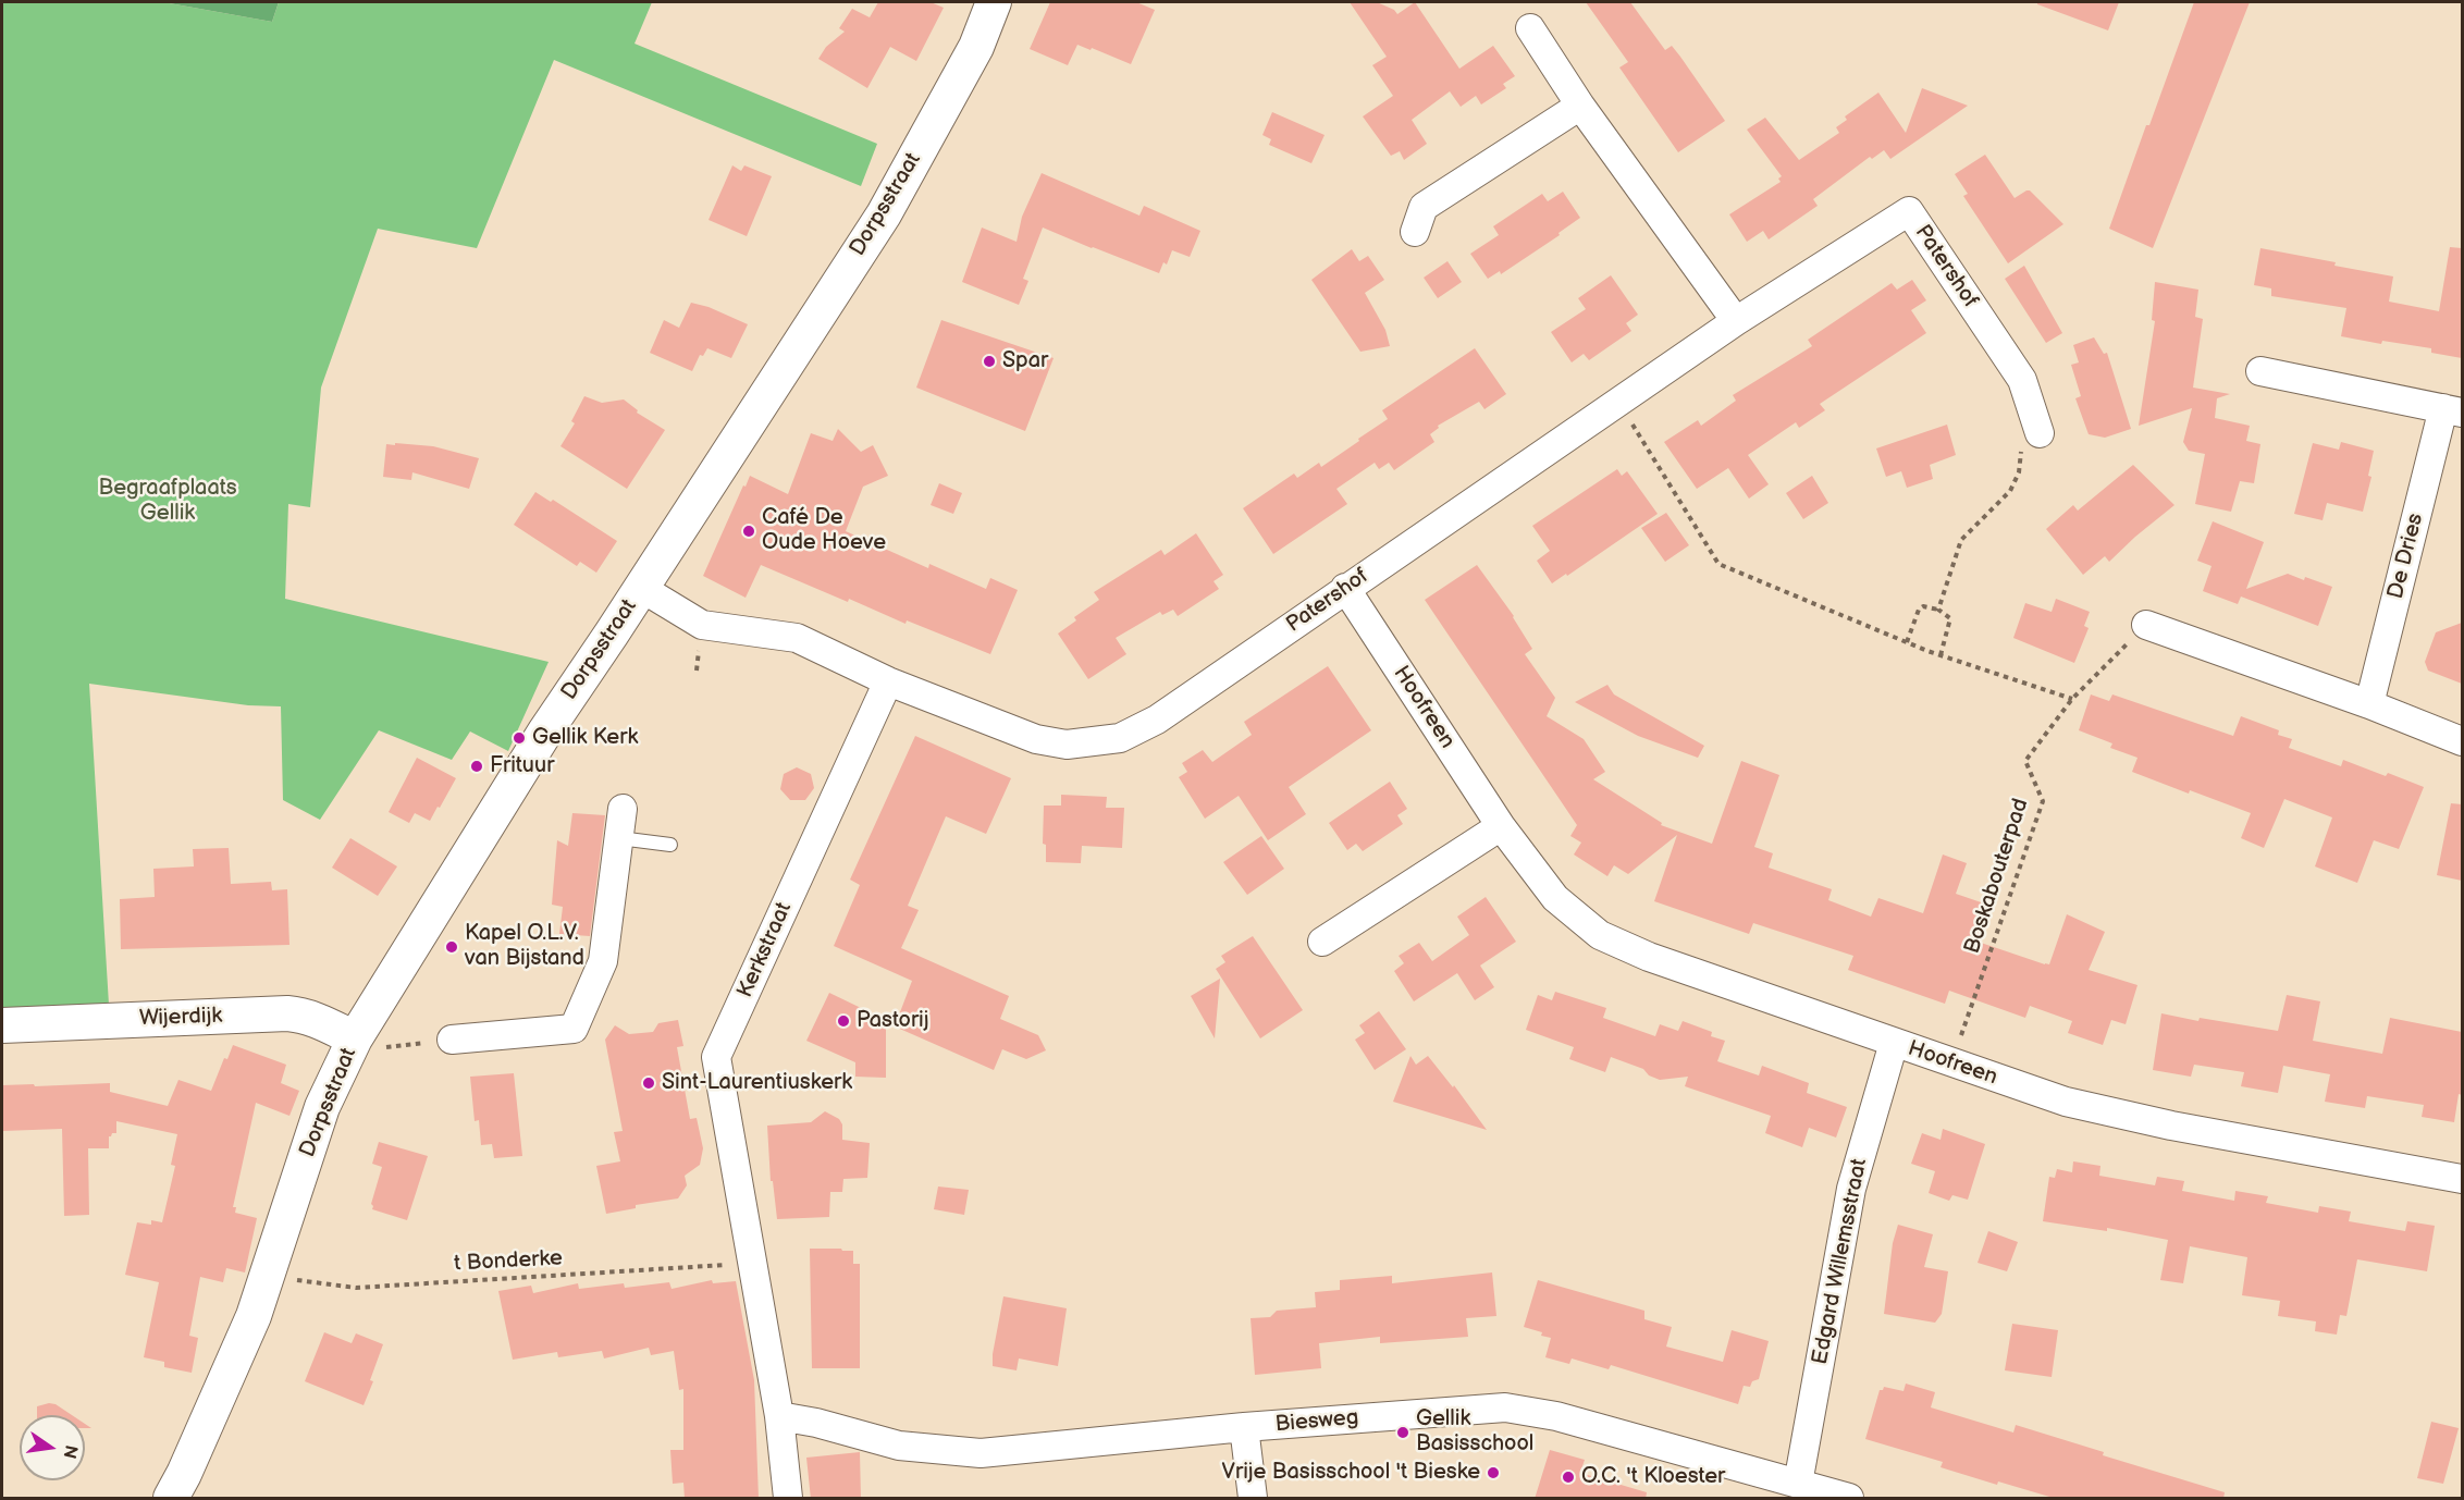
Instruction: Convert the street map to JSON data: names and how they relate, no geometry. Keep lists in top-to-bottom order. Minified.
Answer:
{"streets":{"street":["Dorpsstraat","Patershof","De Dries","Hoofreen","Kerkstraat","Wijerdijk","Edgard Willemsstraat","Biesweg"],"path":["Boskabouterpad","t Bonderke"]},"crossings":[["Dorpsstraat","Wijerdijk"],["Dorpsstraat","t Bonderke"],["Patershof","Hoofreen"],["Patershof","Kerkstraat"],["Hoofreen","Boskabouterpad"],["Hoofreen","Edgard Willemsstraat"],["Kerkstraat","t Bonderke"],["Kerkstraat","Biesweg"],["Edgard Willemsstraat","Biesweg"]],"parks":["Begraafplaats Gellik"],"places":["Spar","Café De Oude Hoeve","Gellik Kerk","Frituur","Kapel O.L.V. van Bijstand","Pastorij","Sint-Laurentiuskerk","Gellik Basisschool","Vrije Basisschool 't Bieske","O.C. 't Kloester"],"north":"right"}
